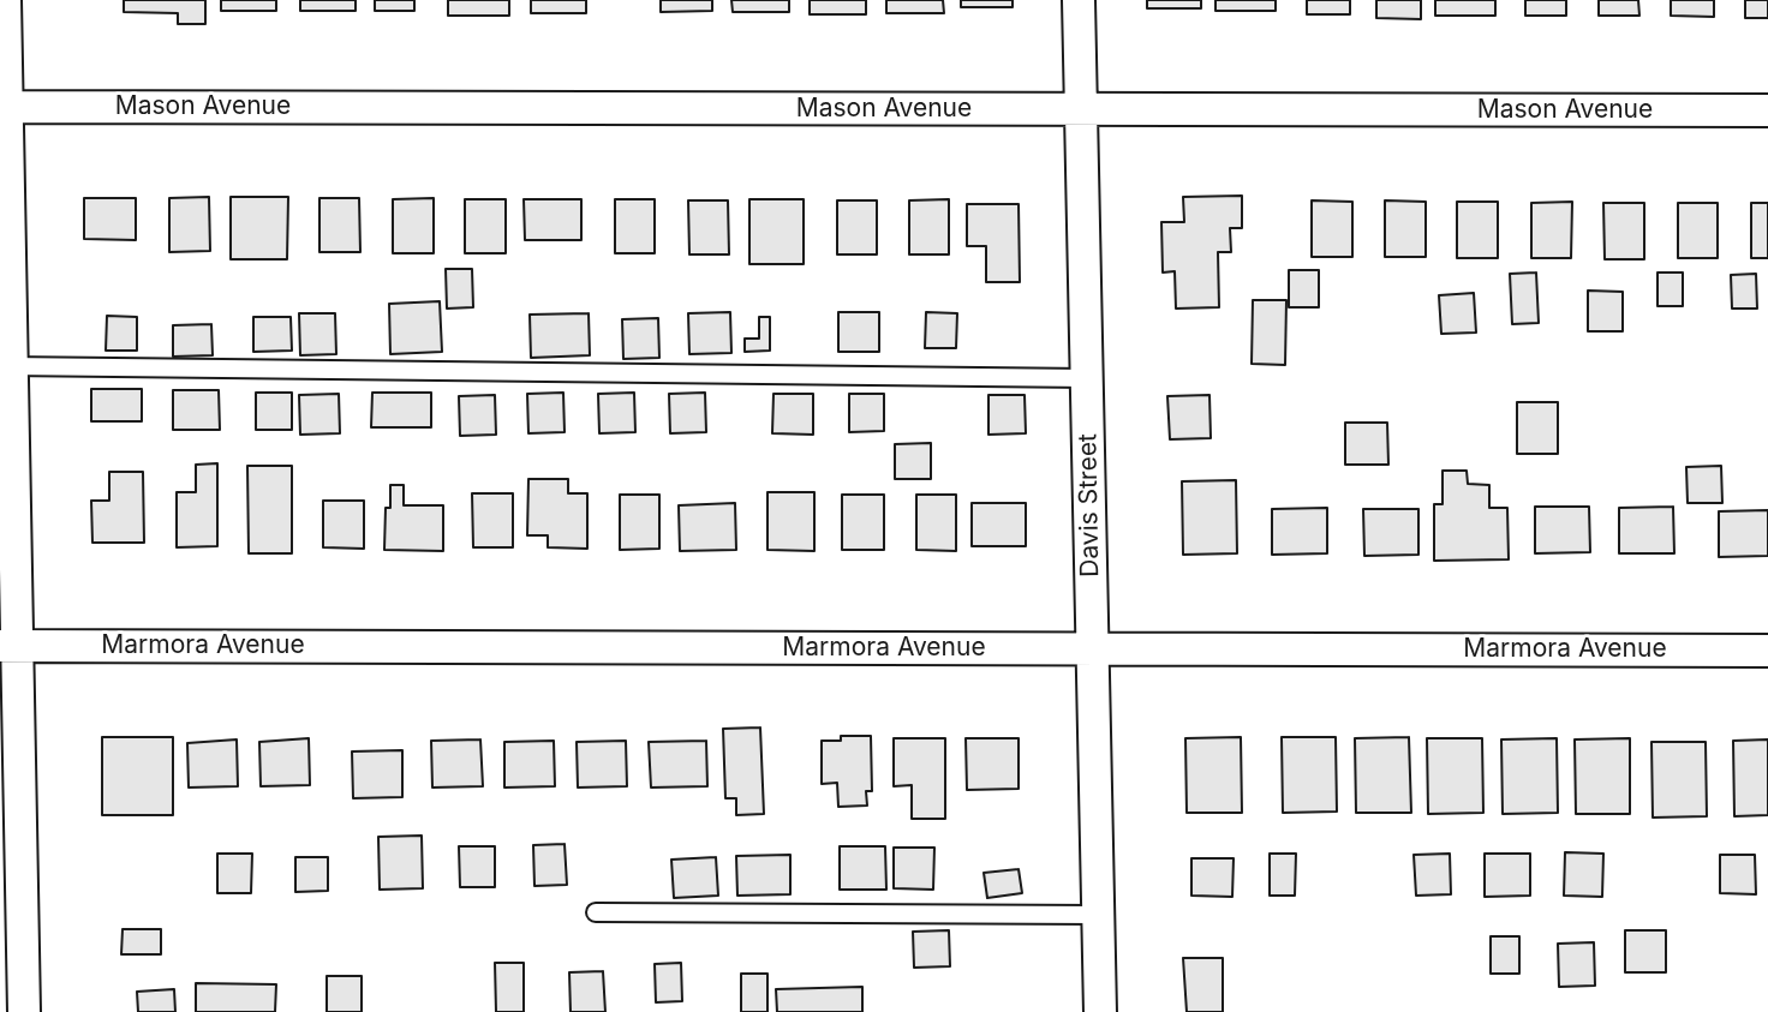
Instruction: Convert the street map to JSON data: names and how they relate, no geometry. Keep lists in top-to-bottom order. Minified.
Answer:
{"streets":{"street":["Mason Avenue","Davis Street","Marmora Avenue"]},"crossings":[["Mason Avenue","Davis Street"],["Davis Street","Marmora Avenue"]]}
